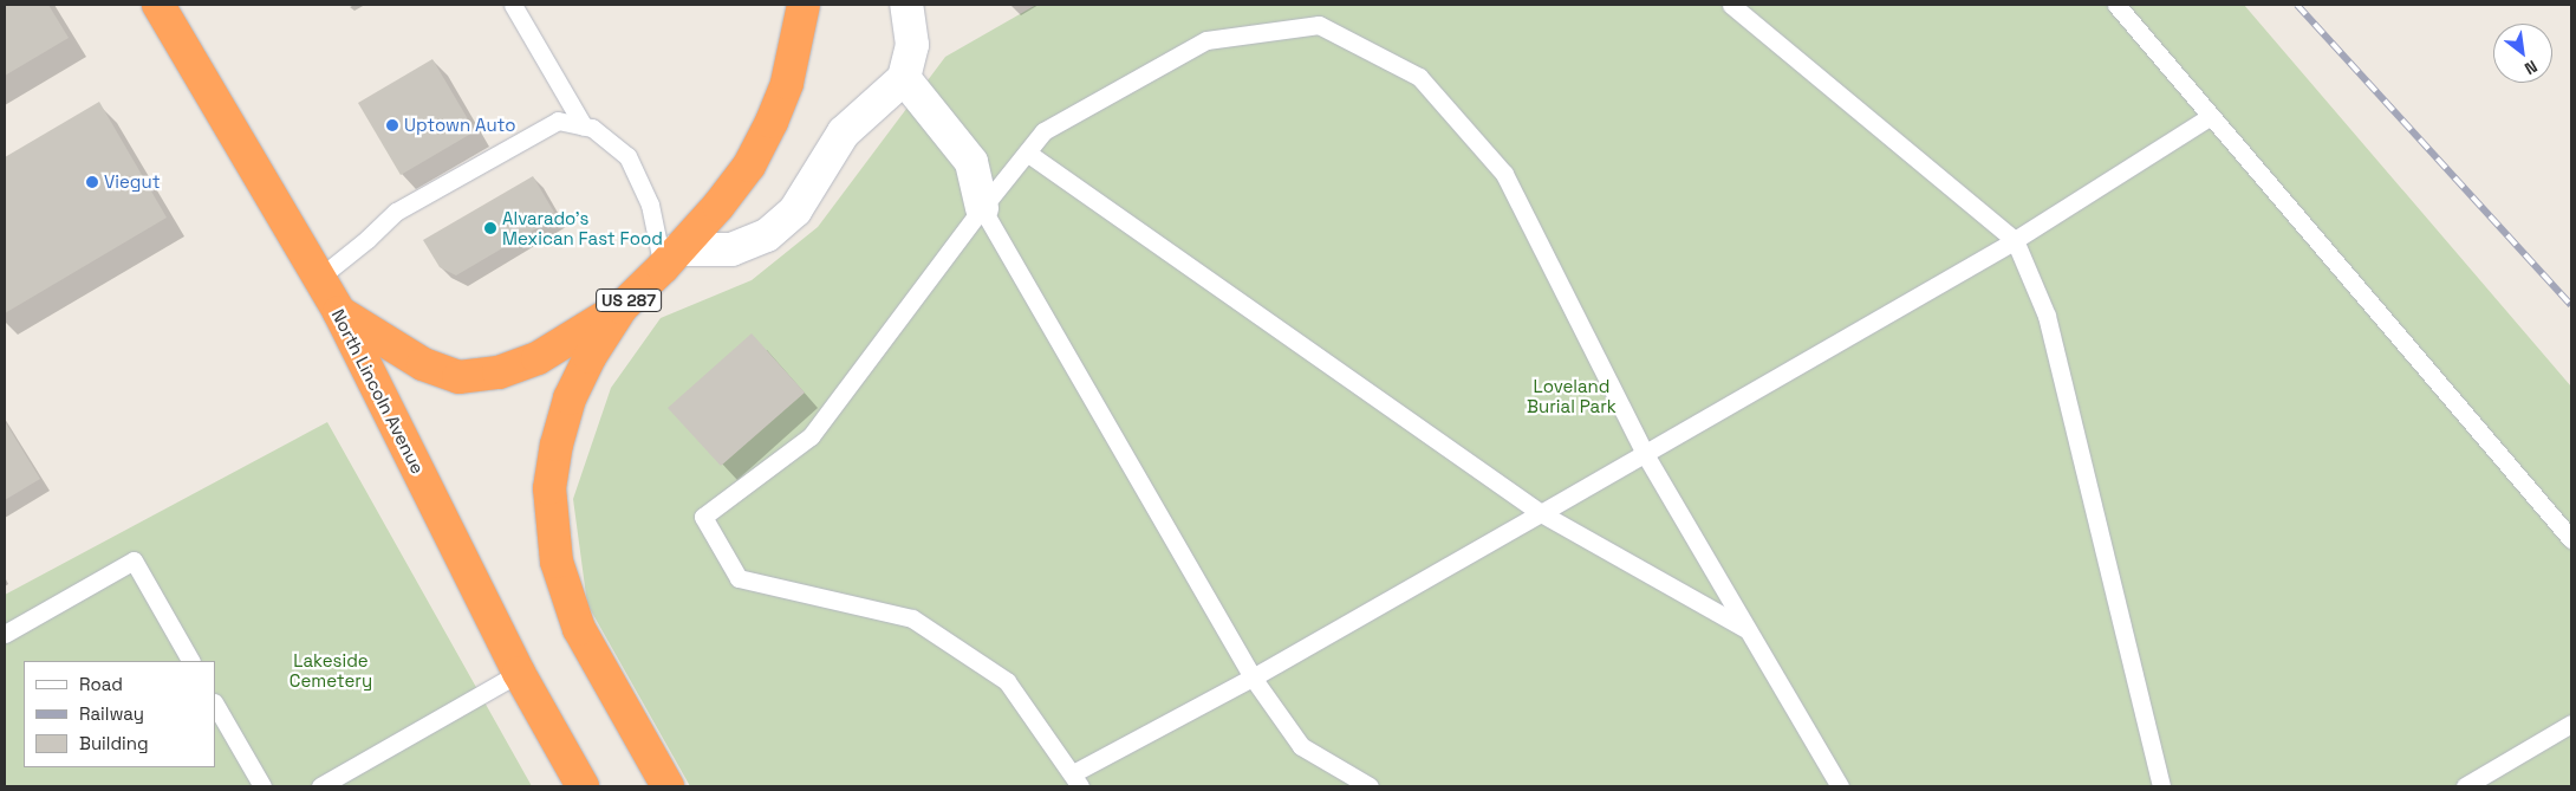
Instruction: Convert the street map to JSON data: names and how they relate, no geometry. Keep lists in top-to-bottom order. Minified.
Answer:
{"streets":{"highway":["US 287","North Lincoln Avenue"]},"parks":["Loveland Burial Park","Lakeside Cemetery"],"places":["Uptown Auto","Viegut","Alvarado's Mexican Fast Food"],"legend":["Road","Railway","Building"],"north":"bottom right"}
